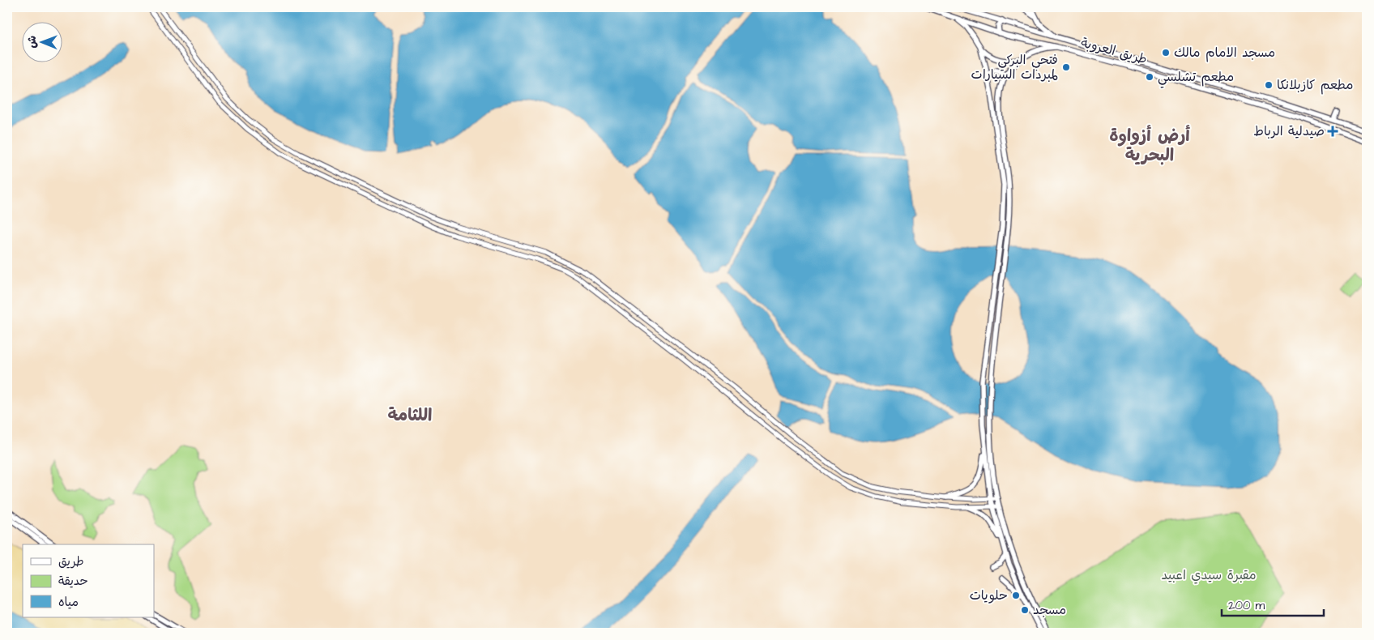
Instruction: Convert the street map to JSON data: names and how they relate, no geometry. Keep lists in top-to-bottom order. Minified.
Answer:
{"streets":{"main road":["طريق العروبة"]},"districts":["أرض أزواوة البحرية","اللثامة"],"parks":["مقبرة سيدي اعبيد"],"places":{"other":["مسجد الامام مالك","فتحي البركي لمبردات السيارات","مطعم تشلسي","مطعم كازبلانكا","حلويات","مسجد"],"health":["صيدلية الرباط"]},"legend":["طريق","حديقة","مياه"],"scale_bar":"200 m","north":"left"}
